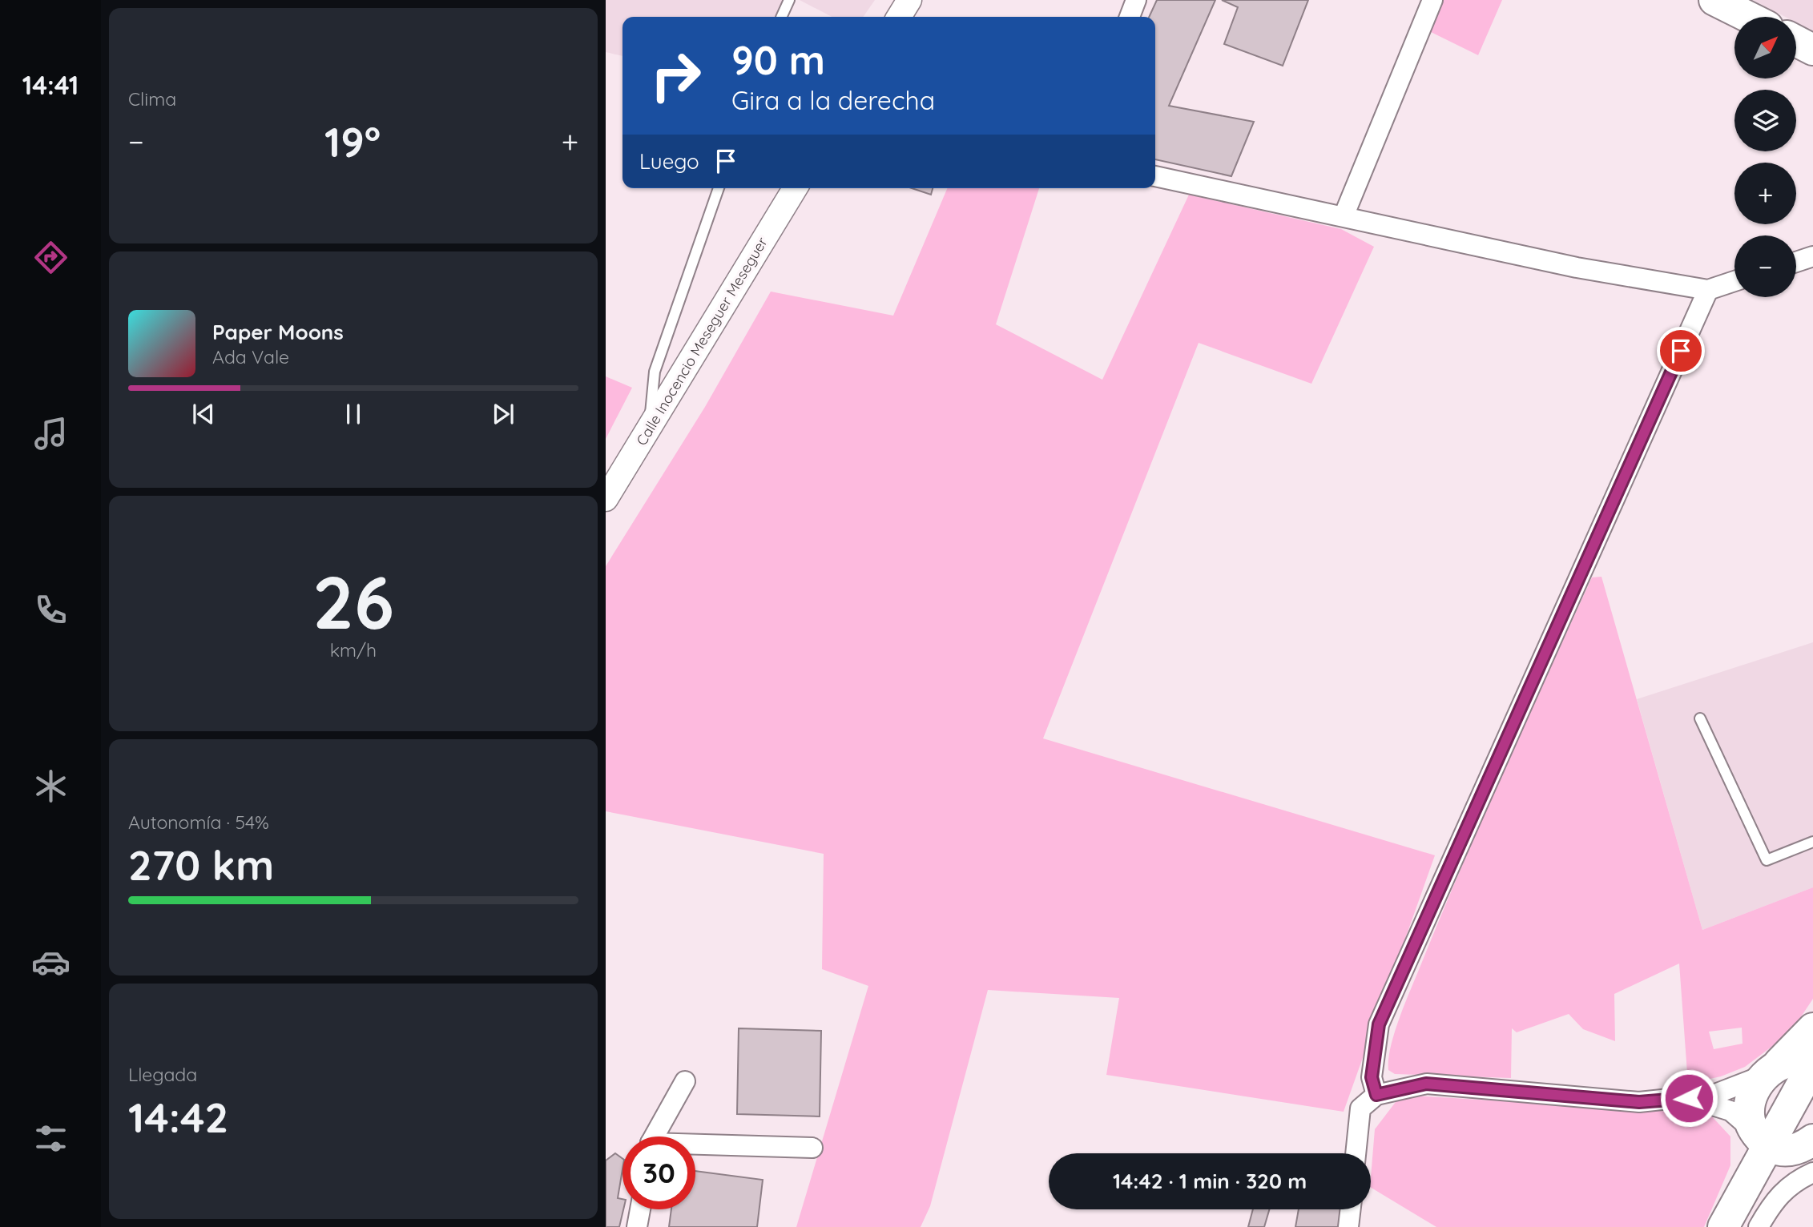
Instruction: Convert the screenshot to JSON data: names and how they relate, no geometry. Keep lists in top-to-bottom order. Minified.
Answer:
{"streets":{"street":["Calle Inocencio Meseguer Meseguer"]},"north":"top right","page":{"tabs":"14:41","tile":["Clima",["26","km/h"],["Autonomía · 54%","270 km"],["Llegada","14:42"]],"map_buttons":["+","−"],"turn":["90 m","Gira a la derecha"],"heat":["−","19°","+"],"then":"Luego","song":["Paper Moons","Ada Vale"],"limit":"30","trip":"14:42 · 1 min · 320 m"}}
